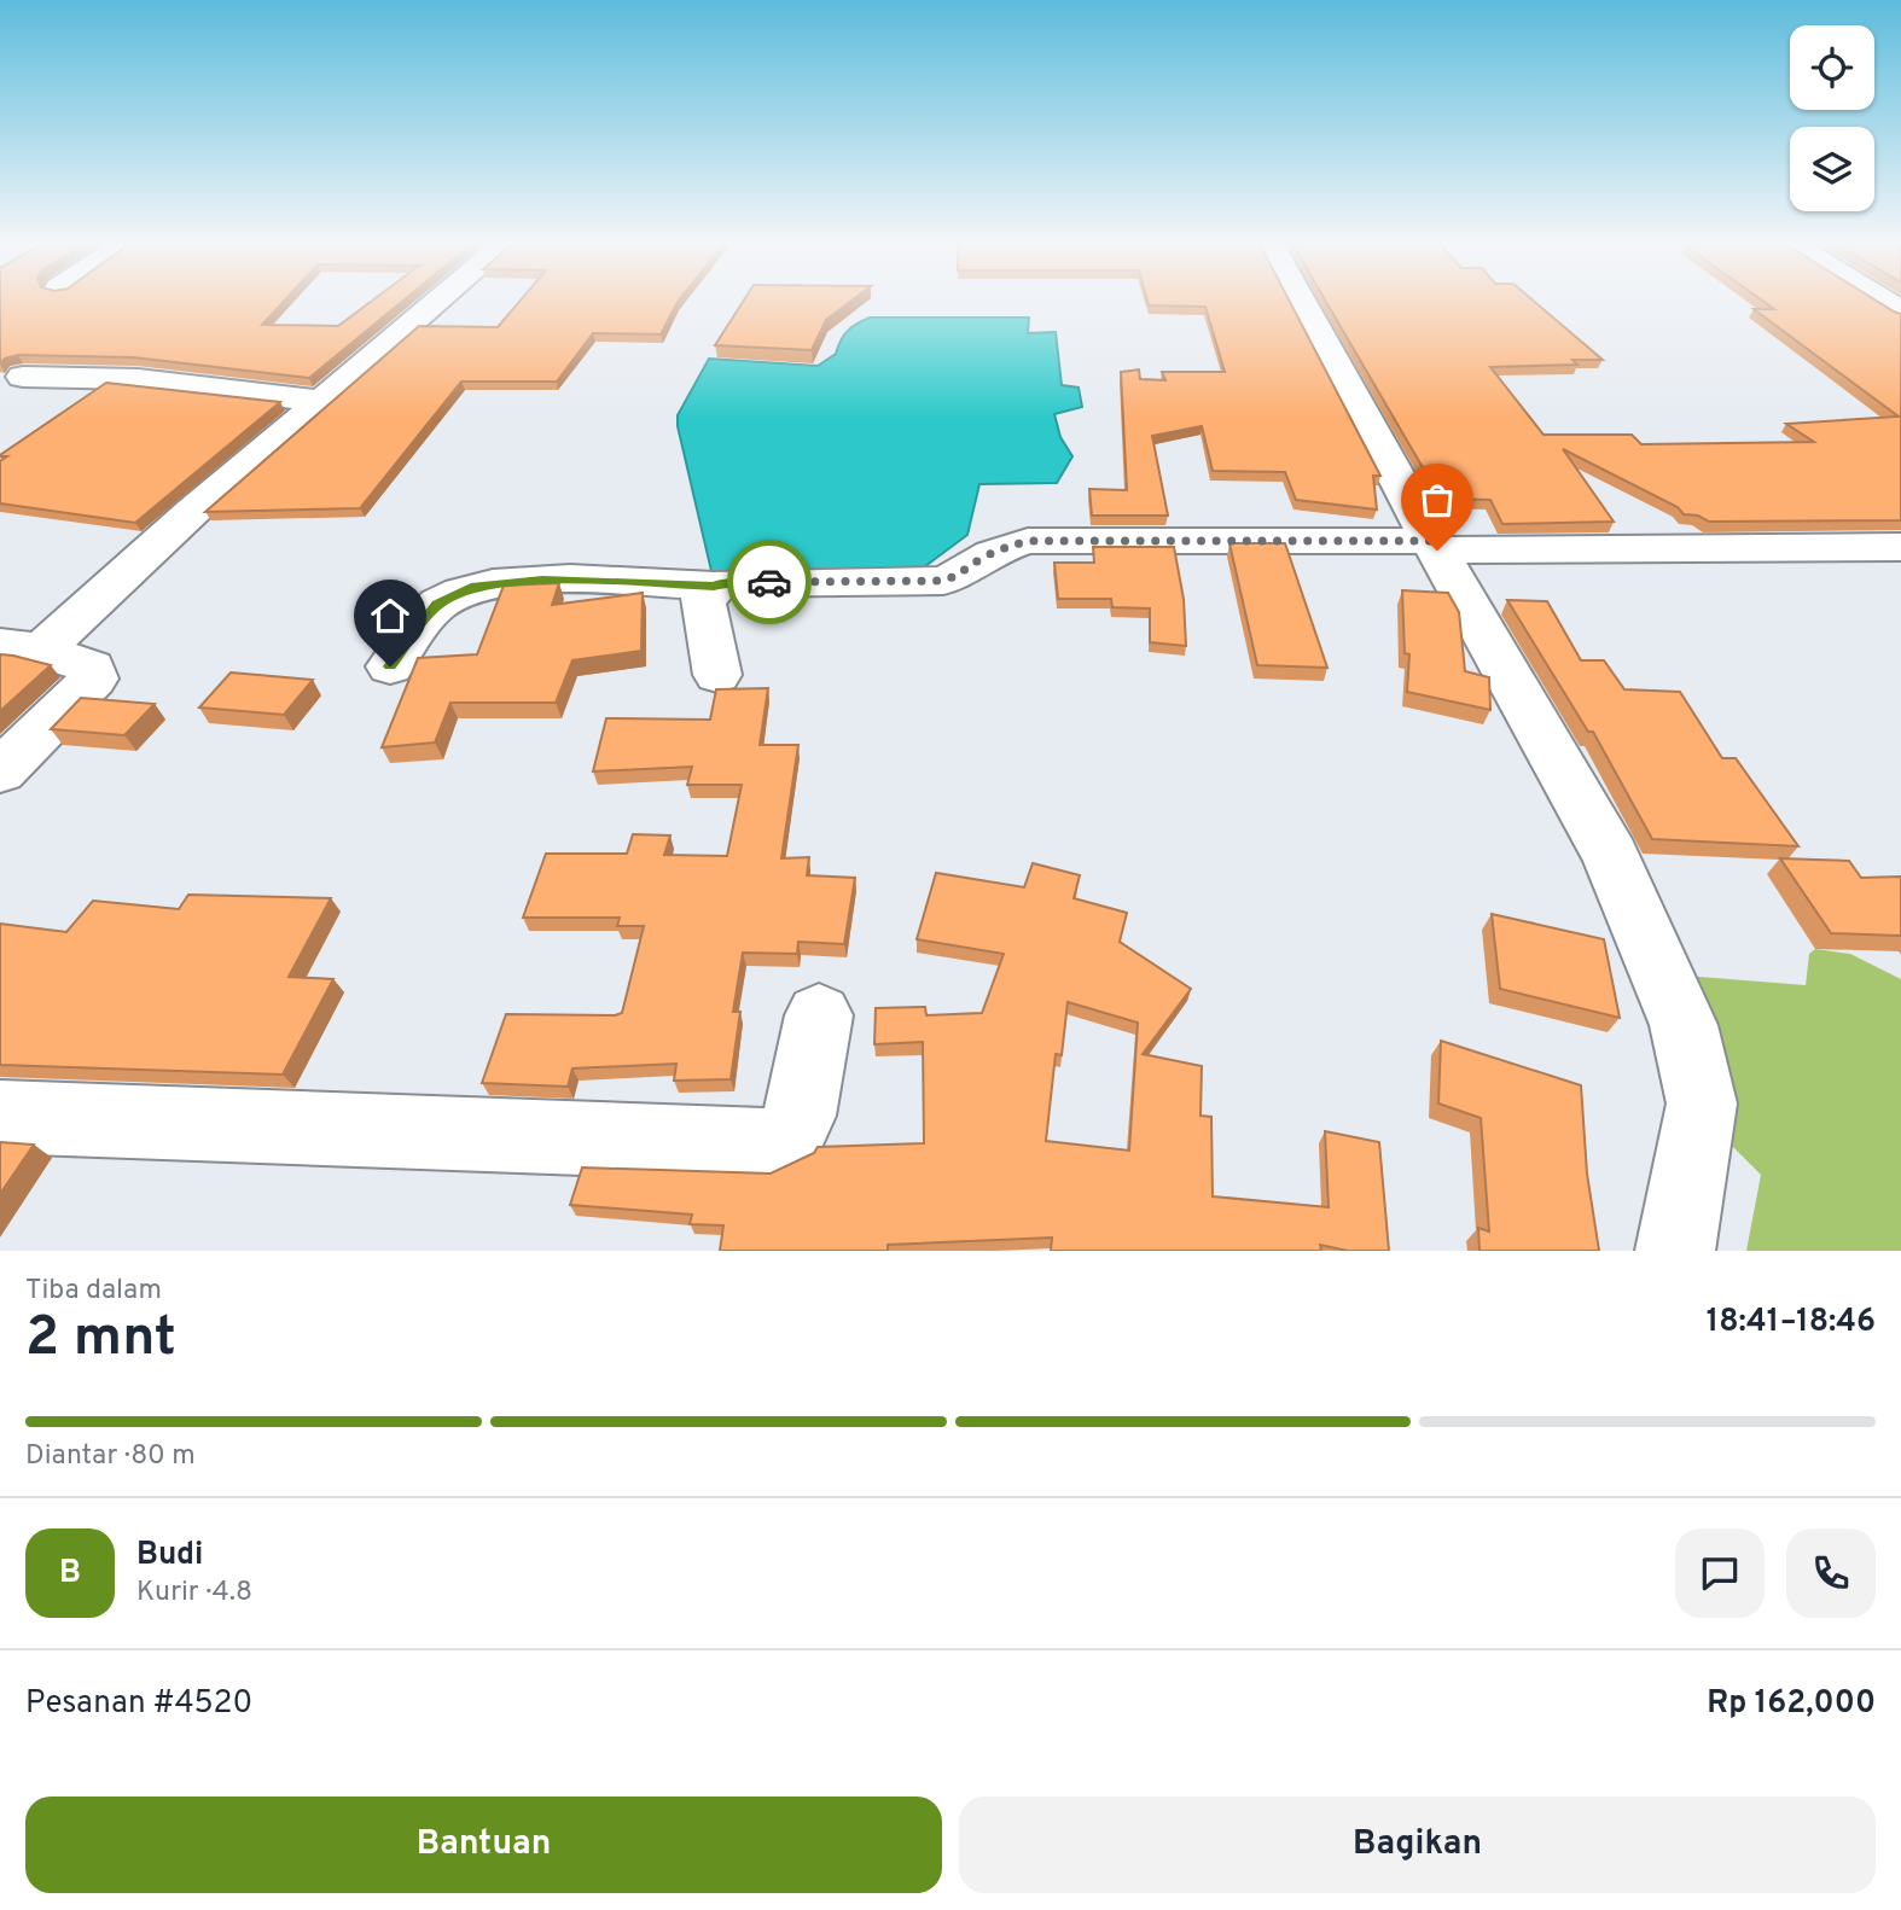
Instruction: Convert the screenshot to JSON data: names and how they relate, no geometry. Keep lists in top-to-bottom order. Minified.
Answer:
{"page":{"heading":["2 mnt","Tiba dalam","18:41–18:46"],"panel":["Budi","Kurir · 4.8","Pesanan #4520","Rp 162,000"],"bar":"Diantar · 80 m","round":"B","buttons":["Bantuan","Bagikan"]}}
